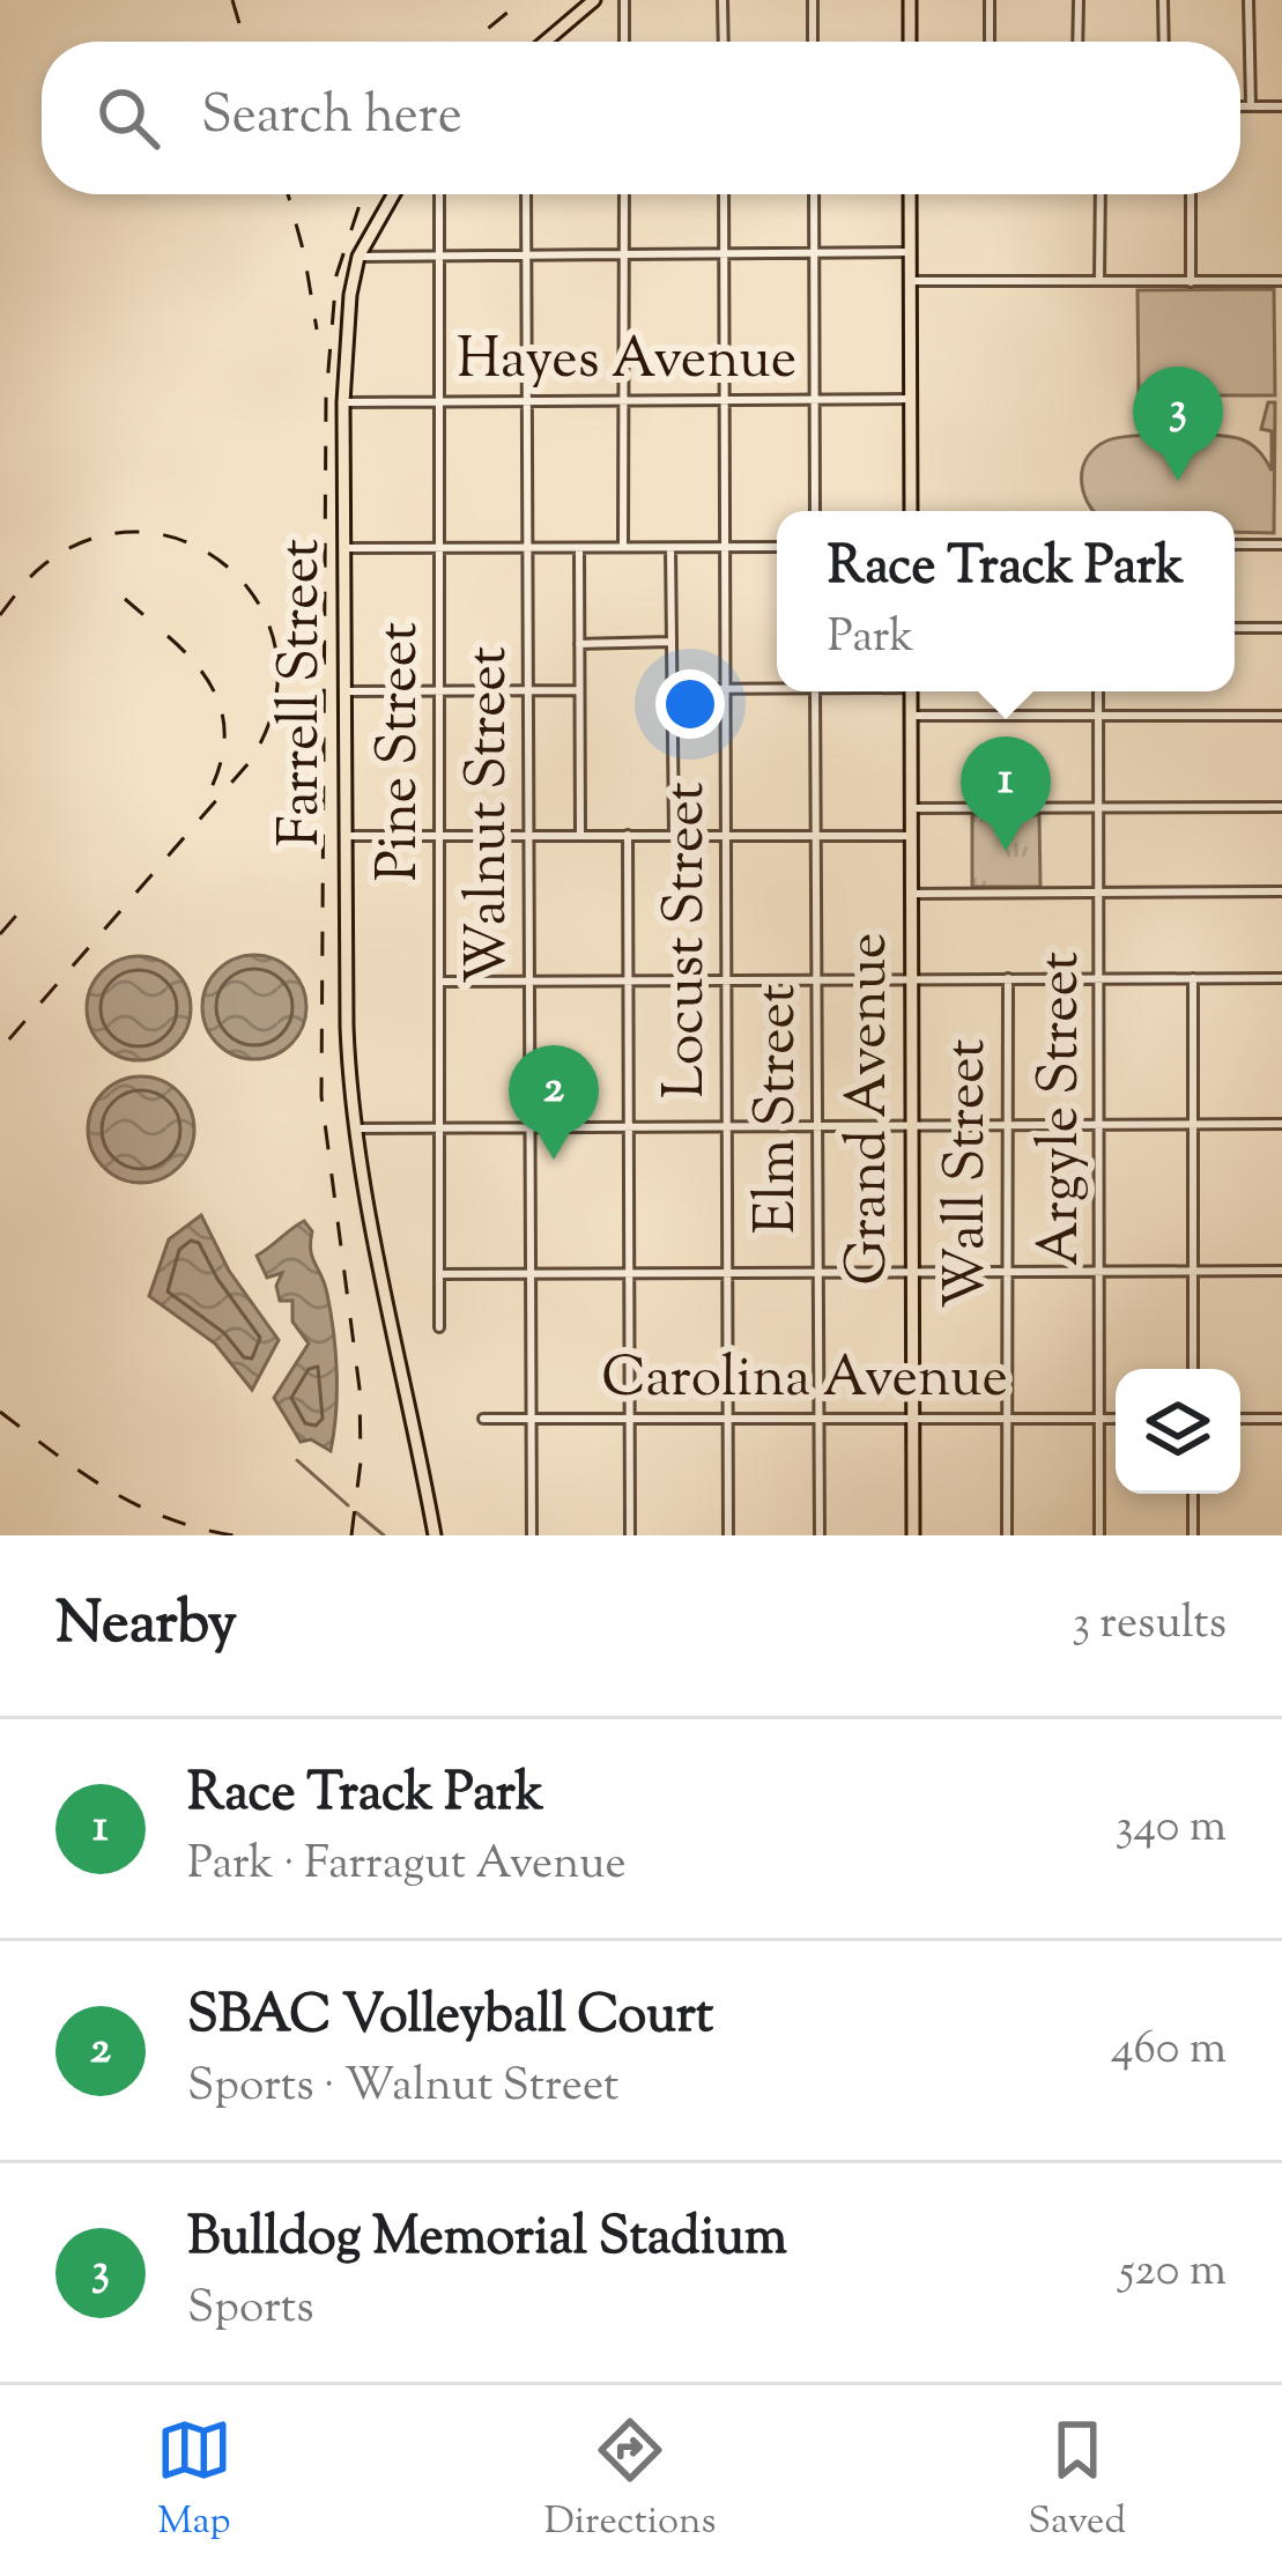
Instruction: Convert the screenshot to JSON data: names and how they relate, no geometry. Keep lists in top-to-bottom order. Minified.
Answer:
{"streets":{"main road":["Farrell Street","Grand Avenue"],"street":["Hayes Avenue","Pine Street","Walnut Street","Locust Street","Elm Street","Argyle Street","Wall Street","Carolina Avenue"]},"crossings":[["Hayes Avenue","Farrell Street"],["Hayes Avenue","Pine Street"],["Hayes Avenue","Walnut Street"],["Hayes Avenue","Locust Street"],["Walnut Street","Carolina Avenue"],["Locust Street","Carolina Avenue"],["Elm Street","Carolina Avenue"],["Grand Avenue","Carolina Avenue"],["Argyle Street","Carolina Avenue"],["Wall Street","Carolina Avenue"]],"page":{"search":"Search here","pins":["3","1","2"],"popup":["Race Track Park","Park"],"heading":["Nearby","3 results"],"list":[{"mark":"1","name":"Race Track Park","note":"Park · Farragut Avenue","value":"340 m"},{"mark":"2","name":"SBAC Volleyball Court","note":"Sports · Walnut Street","value":"460 m"},{"mark":"3","name":"Bulldog Memorial Stadium","note":"Sports","value":"520 m"}],"nav":["Map","Directions","Saved"]}}
